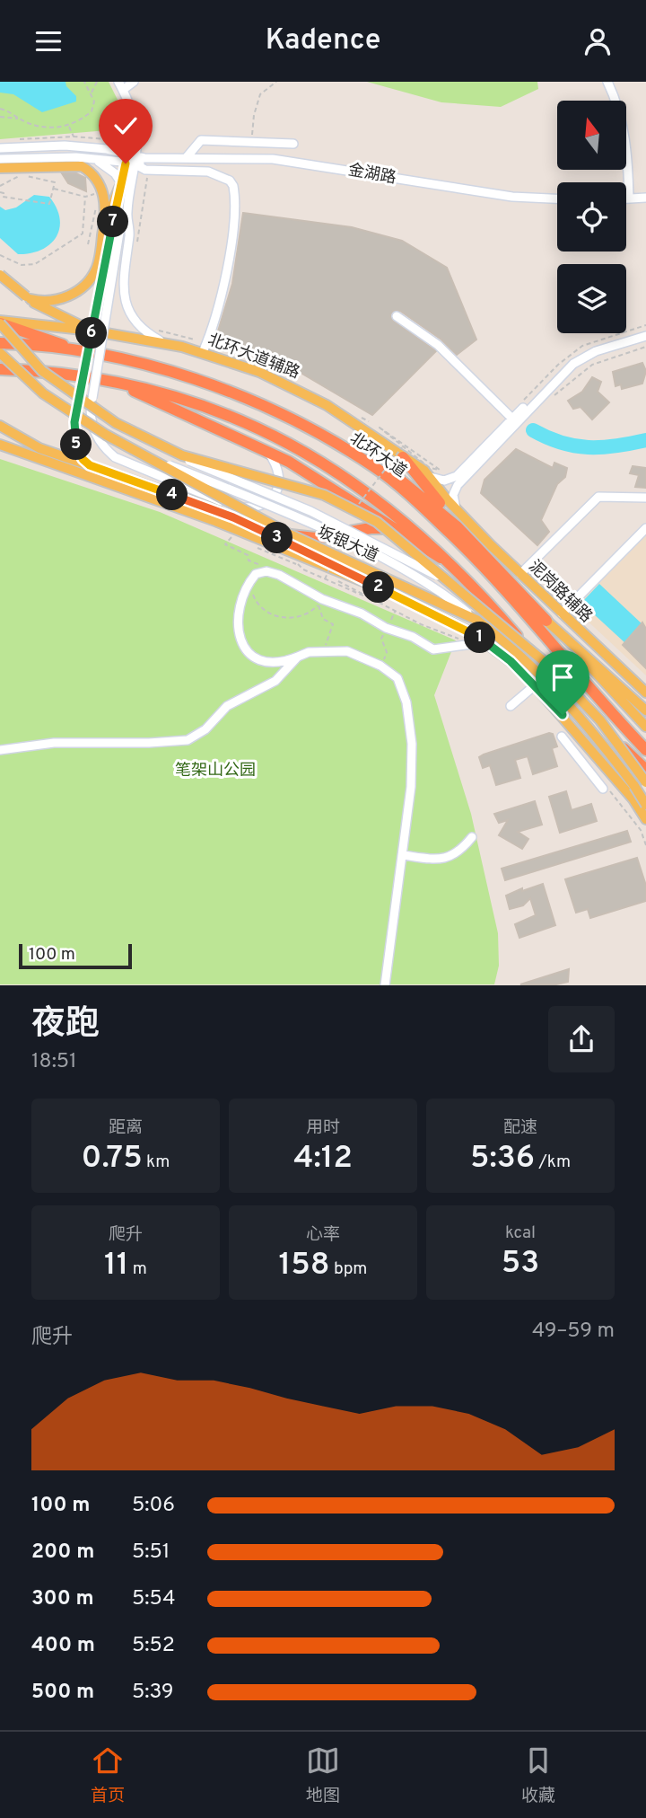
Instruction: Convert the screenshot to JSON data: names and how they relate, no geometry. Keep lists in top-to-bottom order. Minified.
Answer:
{"streets":{"highway":["北环大道"],"main road":["北环大道辅路","坂银大道","泥岗路辅路"],"street":["金湖路"]},"crossings":[["北环大道辅路","坂银大道"],["北环大道辅路","泥岗路辅路"]],"parks":["笔架山公园"],"scale_bar":"100 m","north":"top","page":{"header":"Kadence","pins":["7","6","5","4","3","2","1"],"scale":"100 m","heading":["夜跑","18:51"],"stats":[["距离","0.75 km"],["用时","4:12"],["配速","5:36 /km"],["爬升","11 m"],["心率","158 bpm"],["kcal","53"]],"chart":["爬升","49–59 m"],"list":[{"name":"100 m","note":"5:06"},{"name":"200 m","note":"5:51"},{"name":"300 m","note":"5:54"},{"name":"400 m","note":"5:52"},{"name":"500 m","note":"5:39"}],"tabs":["首页","地图","收藏"]}}
